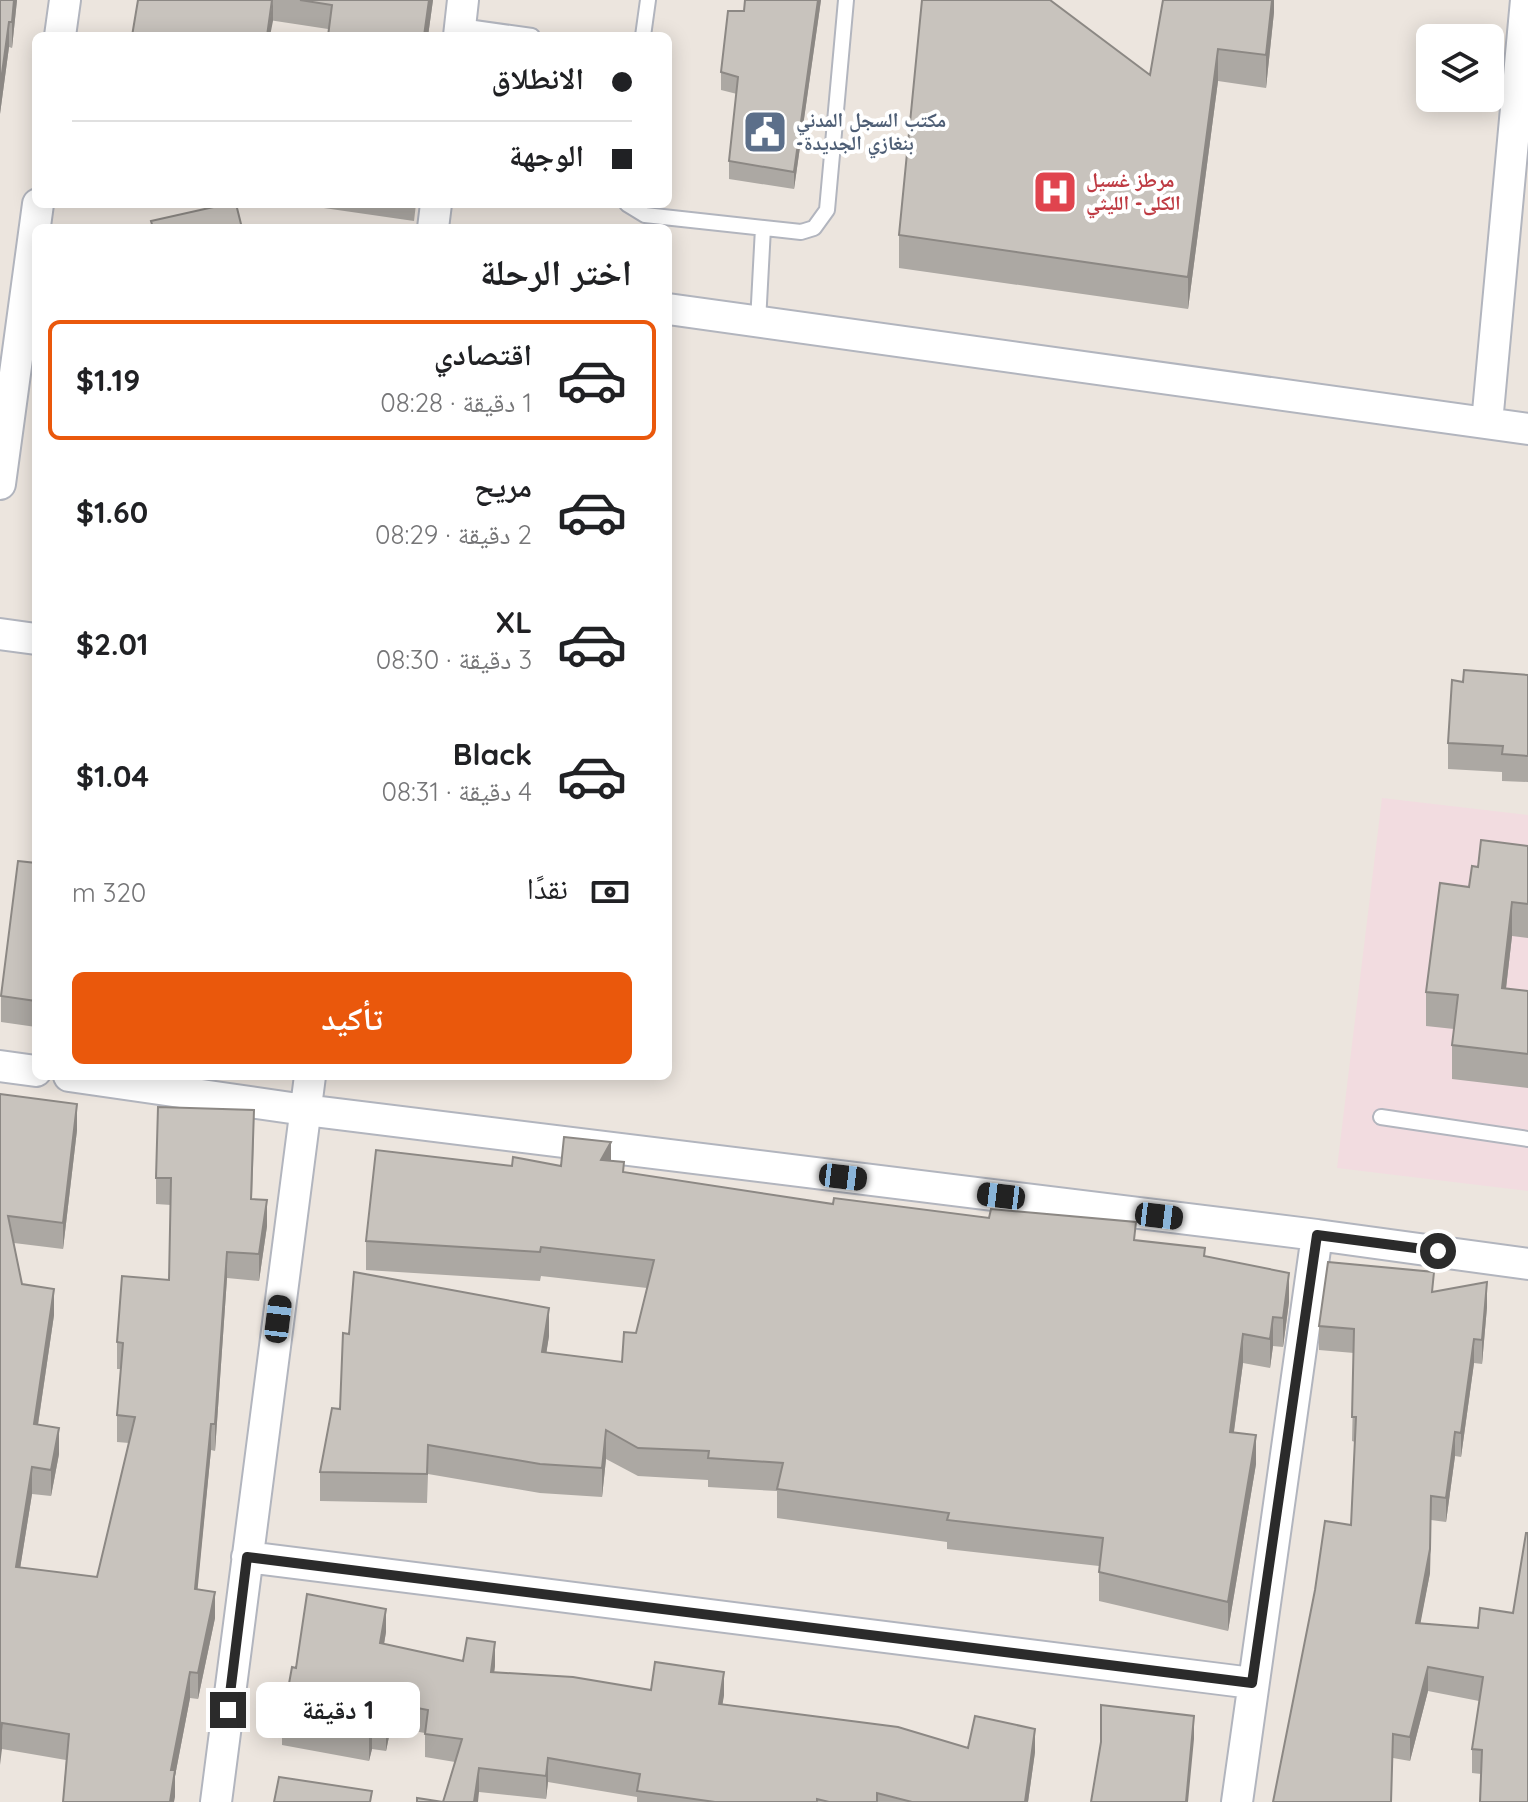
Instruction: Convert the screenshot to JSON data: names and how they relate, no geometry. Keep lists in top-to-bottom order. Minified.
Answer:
{"places":{"public building":["مكتب السجل المدني -بنغازي الجديدة"],"hospital":["مرطز غسيل الكلى- الليثي"]},"page":{"banner":["الانطلاق","الوجهة"],"heading":"اختر الرحلة","list":[{"name":"اقتصادي","note":"1 دقيقة · 08:28","value":"$1.19"},{"name":"مريح","note":"2 دقيقة · 08:29","value":"$1.60"},{"name":"XL","note":"3 دقيقة · 08:30","value":"$2.01"},{"name":"Black","note":"4 دقيقة · 08:31","value":"$1.04"}],"pay":["نقدًا","320 m"],"buttons":"تأكيد","bubble":"1 دقيقة"}}
